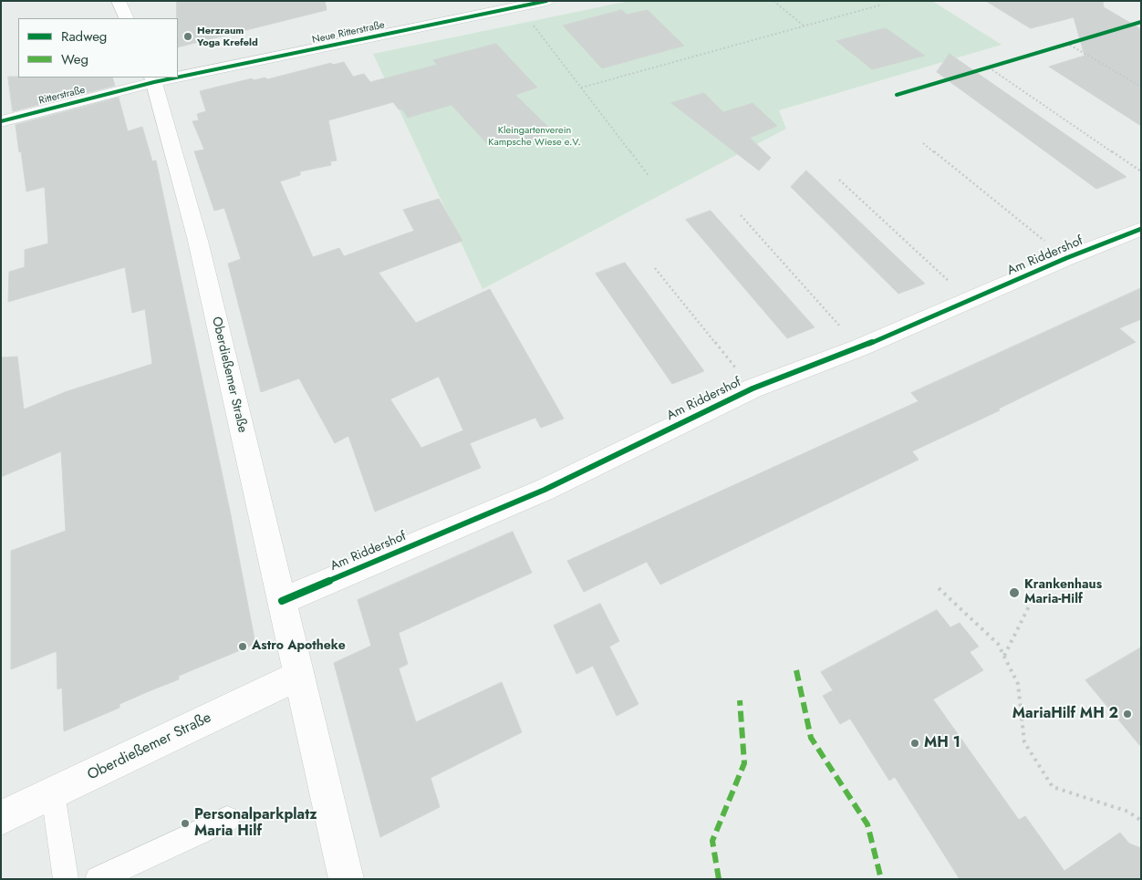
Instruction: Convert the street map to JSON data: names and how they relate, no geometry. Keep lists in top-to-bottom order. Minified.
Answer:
{"streets":{"street":["Neue Ritterstraße","Ritterstraße","Am Riddershof","Oberdießemer Straße"]},"crossings":[["Ritterstraße","Oberdießemer Straße"],["Am Riddershof","Oberdießemer Straße"]],"parks":["Kleingartenverein Kampsche Wiese e.V."],"places":["Herzraum Yoga Krefeld","Krankenhaus Maria-Hilf","Astro Apotheke","MariaHilf MH 2","MH 1","Personalparkplatz Maria Hilf"],"legend":["Radweg","Weg"]}
